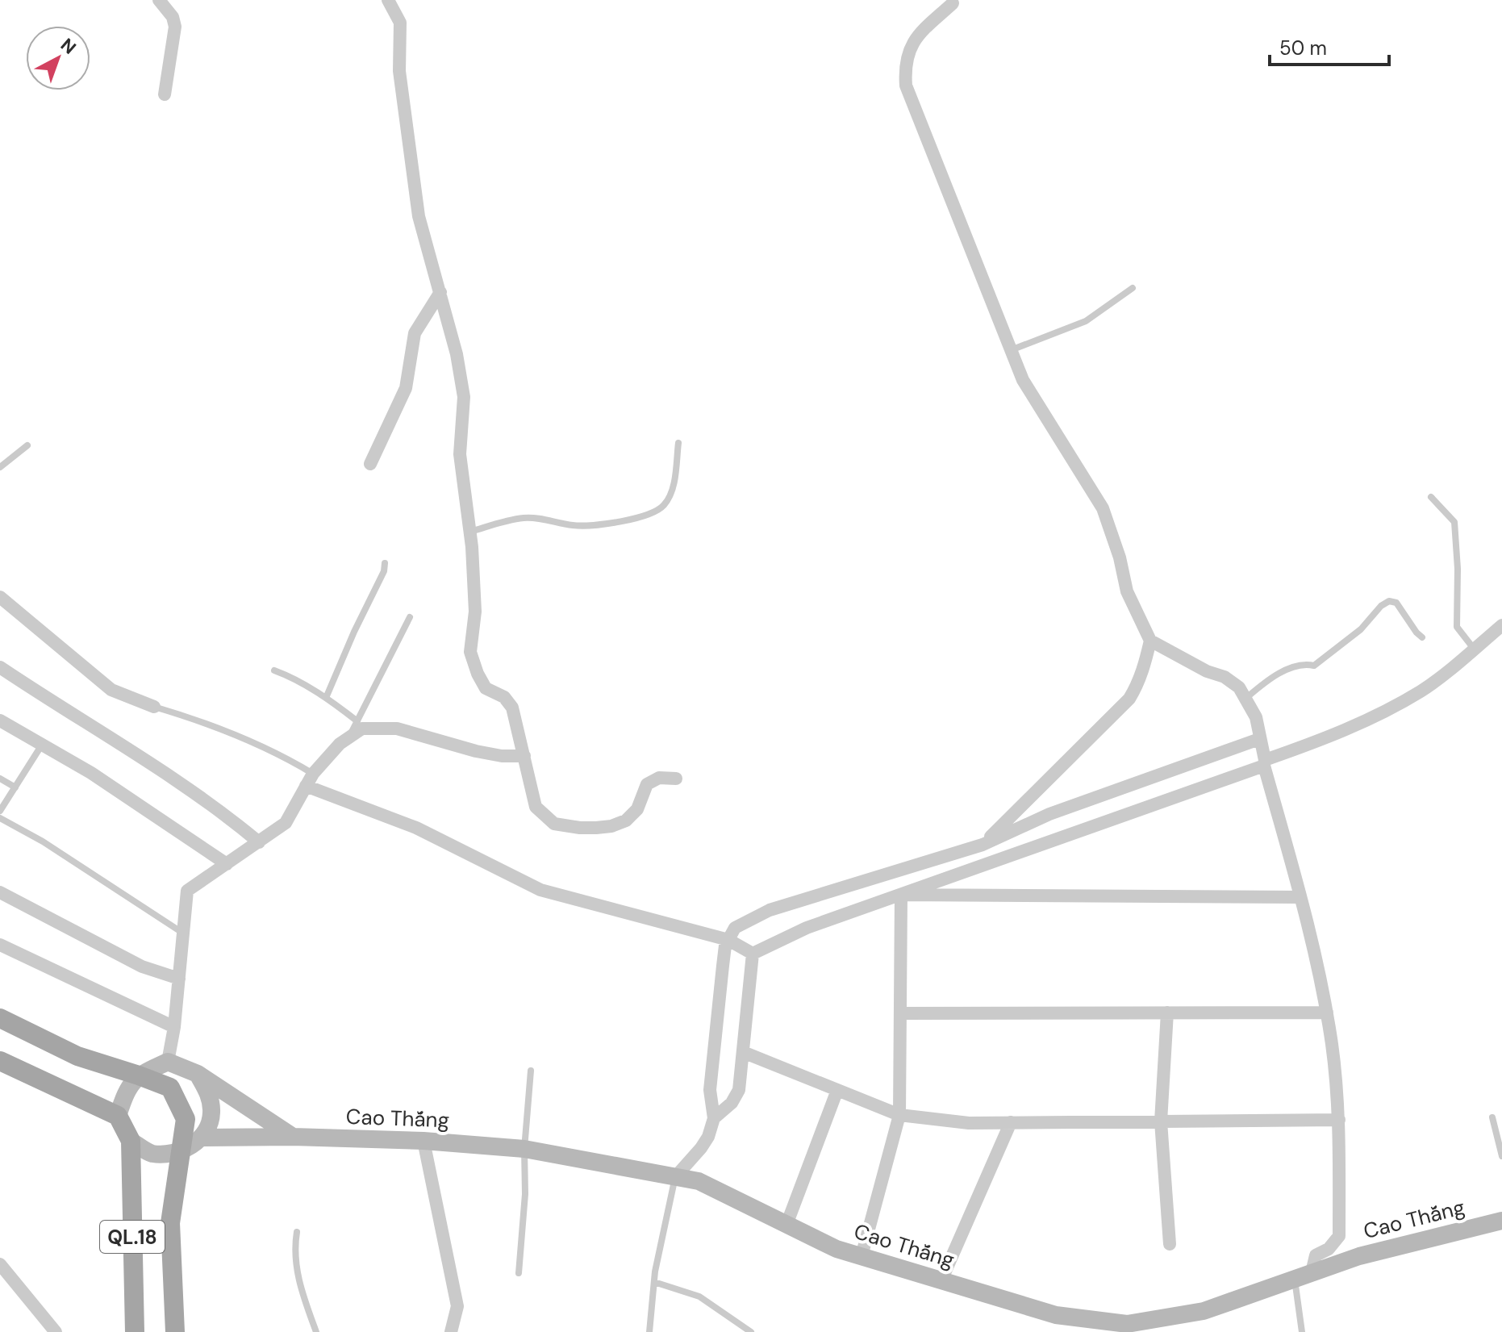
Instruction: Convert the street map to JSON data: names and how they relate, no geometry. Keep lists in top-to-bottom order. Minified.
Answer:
{"streets":{"main road":["Cao Thắng","QL.18"]},"scale_bar":"50 m","north":"top right"}
